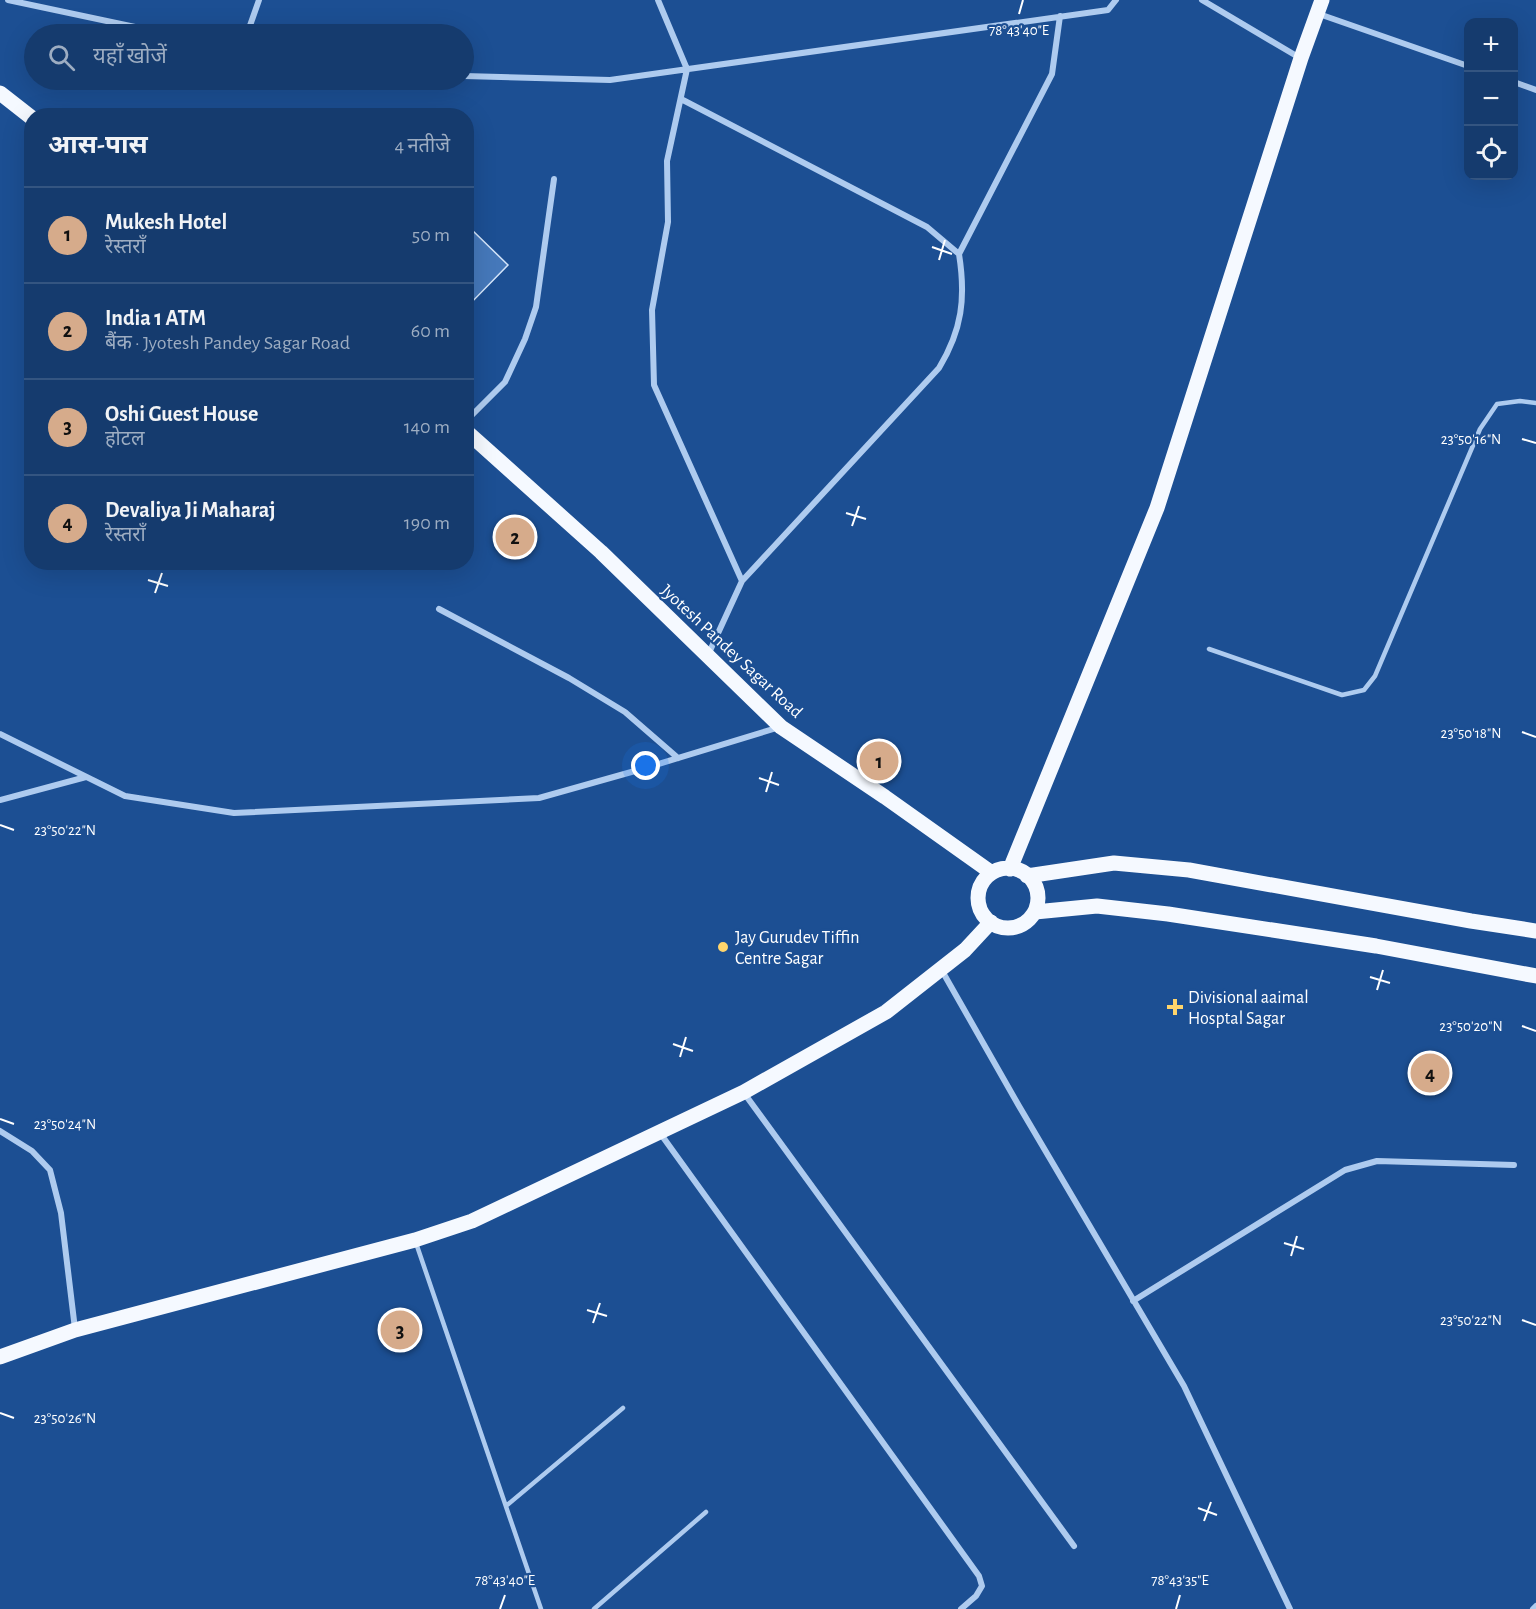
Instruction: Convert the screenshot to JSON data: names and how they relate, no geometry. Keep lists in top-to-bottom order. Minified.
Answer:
{"streets":{"main road":["Jyotesh Pandey Sagar Road"]},"places":{"other":["Jay Gurudev Tiffin Centre Sagar"],"health":["Divisional aaimal Hosptal Sagar"]},"page":{"map_buttons":["+","−"],"search":"यहाँ खोजें","heading":["आस-पास","4 नतीजे"],"list":[{"mark":"1","name":"Mukesh Hotel","note":"रेस्तराँ","value":"50 m"},{"mark":"2","name":"India 1 ATM","note":"बैंक · Jyotesh Pandey Sagar Road","value":"60 m"},{"mark":"3","name":"Oshi Guest House","note":"होटल","value":"140 m"},{"mark":"4","name":"Devaliya Ji Maharaj","note":"रेस्तराँ","value":"190 m"}],"pins":["2","1","4","3"]},"coordinates":["78°43'40\"E","23°50'16\"N","23°50'18\"N","23°50'22\"N","23°50'20\"N","23°50'24\"N","23°50'26\"N","78°43'35\"E"]}
